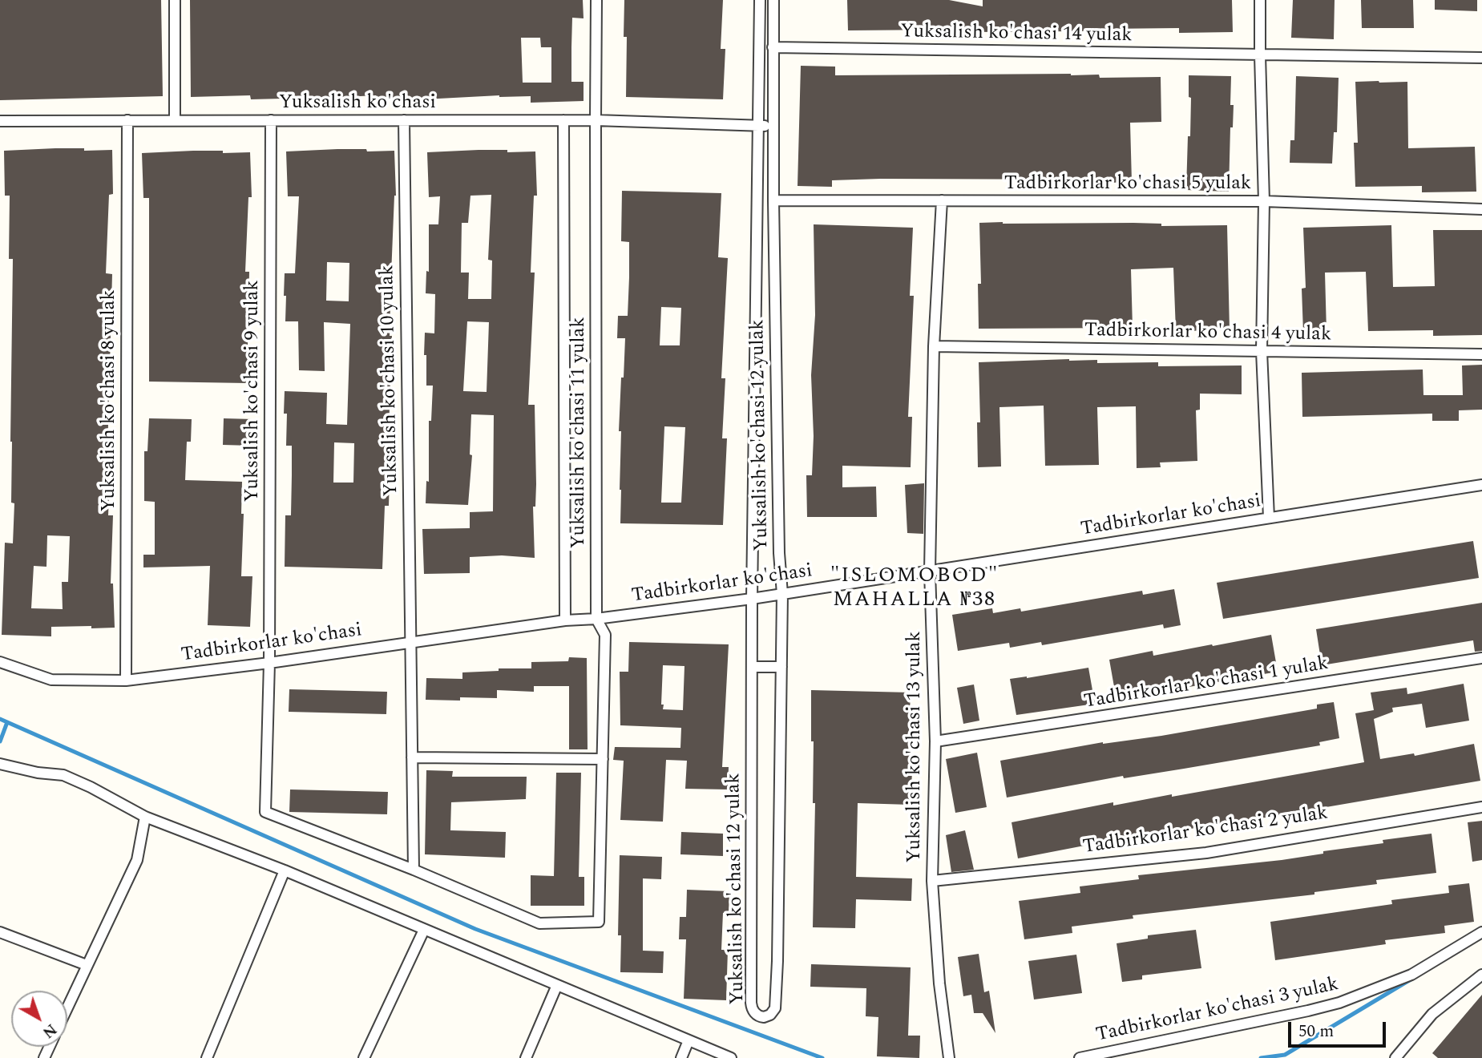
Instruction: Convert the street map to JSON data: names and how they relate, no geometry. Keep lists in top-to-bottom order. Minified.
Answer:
{"streets":{"street":["Yuksalish ko'chasi 14 yulak","Yuksalish ko'chasi","Tadbirkorlar ko'chasi 5 yulak","Tadbirkorlar ko'chasi 4 yulak","Yuksalish ko'chasi 10 yulak","Yuksalish ko'chasi 9 yulak","Yuksalish ko'chasi 8 yulak","Yuksalish ko'chasi 11 yulak","Yuksalish ko'chasi 12 yulak","Tadbirkorlar ko'chasi","Tadbirkorlar ko'chasi 1 yulak","Yuksalish ko'chasi 13 yulak","Tadbirkorlar ko'chasi 2 yulak","Tadbirkorlar ko'chasi 3 yulak"]},"crossings":[["Yuksalish ko'chasi 14 yulak","Yuksalish ko'chasi 12 yulak"],["Yuksalish ko'chasi","Yuksalish ko'chasi 10 yulak"],["Yuksalish ko'chasi","Yuksalish ko'chasi 9 yulak"],["Yuksalish ko'chasi","Yuksalish ko'chasi 8 yulak"],["Yuksalish ko'chasi","Yuksalish ko'chasi 11 yulak"],["Tadbirkorlar ko'chasi 5 yulak","Yuksalish ko'chasi 12 yulak"],["Tadbirkorlar ko'chasi 5 yulak","Yuksalish ko'chasi 13 yulak"],["Tadbirkorlar ko'chasi 4 yulak","Yuksalish ko'chasi 13 yulak"],["Yuksalish ko'chasi 10 yulak","Tadbirkorlar ko'chasi"],["Yuksalish ko'chasi 9 yulak","Tadbirkorlar ko'chasi"],["Yuksalish ko'chasi 8 yulak","Tadbirkorlar ko'chasi"],["Yuksalish ko'chasi 11 yulak","Tadbirkorlar ko'chasi"],["Yuksalish ko'chasi 12 yulak","Tadbirkorlar ko'chasi"],["Tadbirkorlar ko'chasi","Yuksalish ko'chasi 13 yulak"],["Tadbirkorlar ko'chasi 1 yulak","Yuksalish ko'chasi 13 yulak"],["Yuksalish ko'chasi 13 yulak","Tadbirkorlar ko'chasi 2 yulak"]],"districts":["\"ISLOMOBOD\" MAHALLA №38"],"scale_bar":"50 m","north":"bottom right"}
